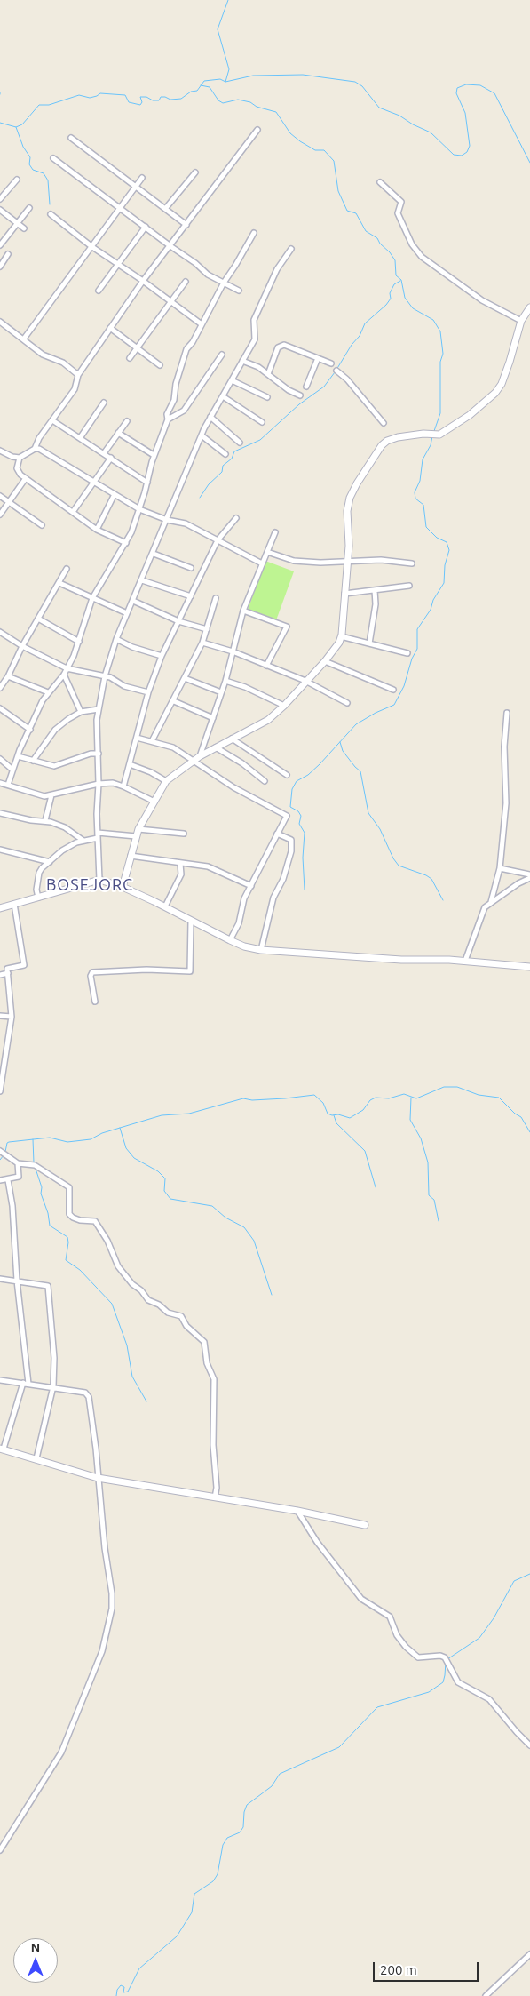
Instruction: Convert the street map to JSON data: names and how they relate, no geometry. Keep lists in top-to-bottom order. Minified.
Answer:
{"districts":["BOSEJORC"],"scale_bar":"200 m","north":"top"}
